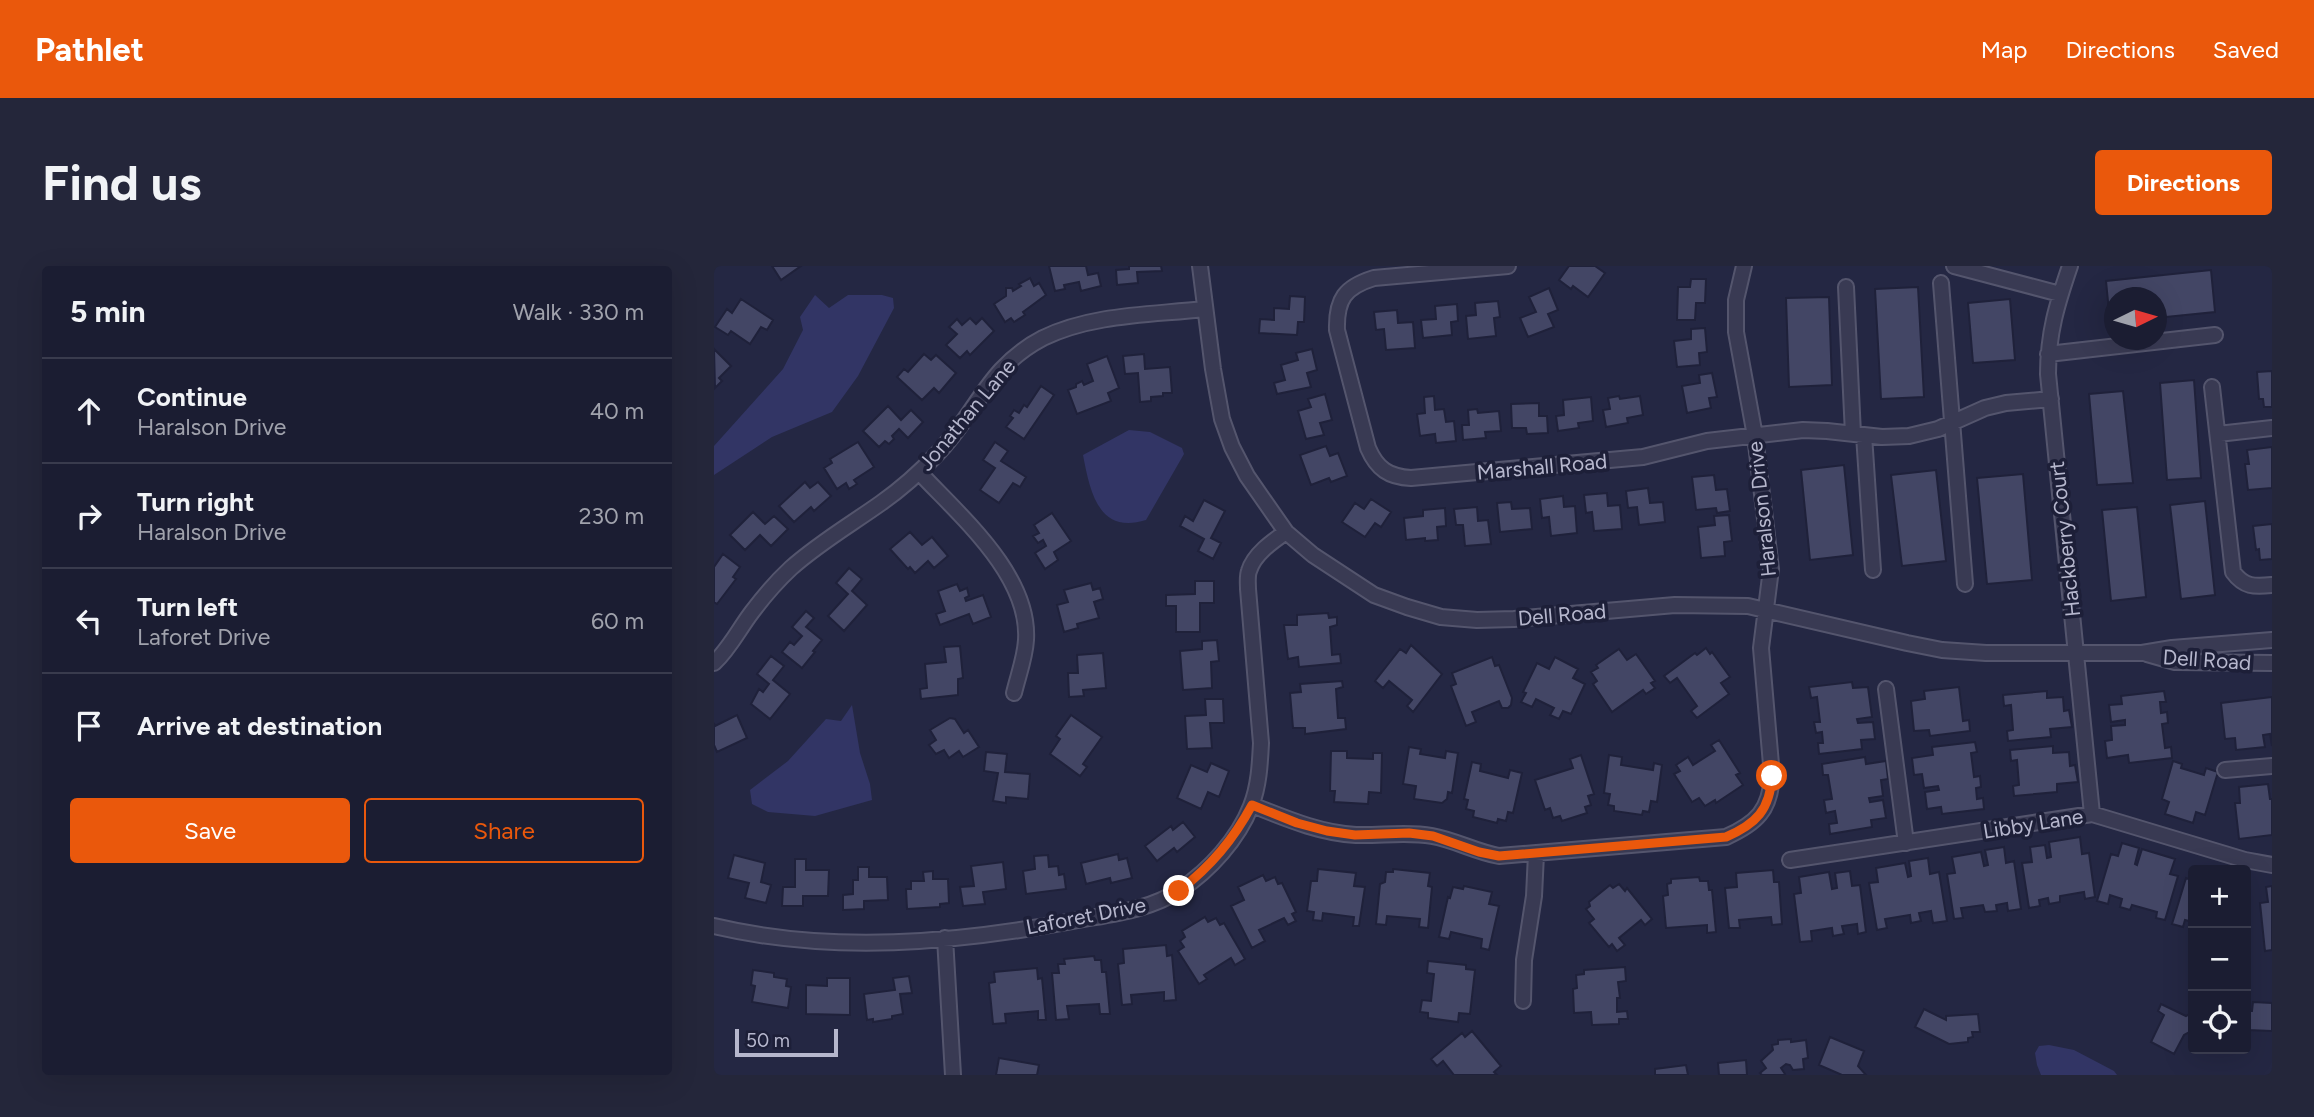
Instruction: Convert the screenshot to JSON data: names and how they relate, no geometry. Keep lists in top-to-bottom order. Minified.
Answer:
{"streets":{"street":["Jonathan Lane","Marshall Road","Haralson Drive","Hackberry Court","Dell Road","Libby Lane","Laforet Drive"]},"crossings":[["Jonathan Lane","Dell Road"],["Marshall Road","Haralson Drive"],["Marshall Road","Hackberry Court"],["Haralson Drive","Dell Road"],["Haralson Drive","Laforet Drive"],["Hackberry Court","Dell Road"],["Hackberry Court","Libby Lane"],["Dell Road","Laforet Drive"]],"scale_bar":"50 m","north":"right","page":{"header":"Pathlet","nav":["Map","Directions","Saved"],"buttons":["Directions",["Save","Share"]],"title":"Find us","heading":["5 min","Walk · 330 m"],"list":[["Continue","Haralson Drive","40 m"],["Turn right","Haralson Drive","230 m"],["Turn left","Laforet Drive","60 m"],"Arrive at destination"],"map_buttons":["+","−"],"scale":"50 m"}}
